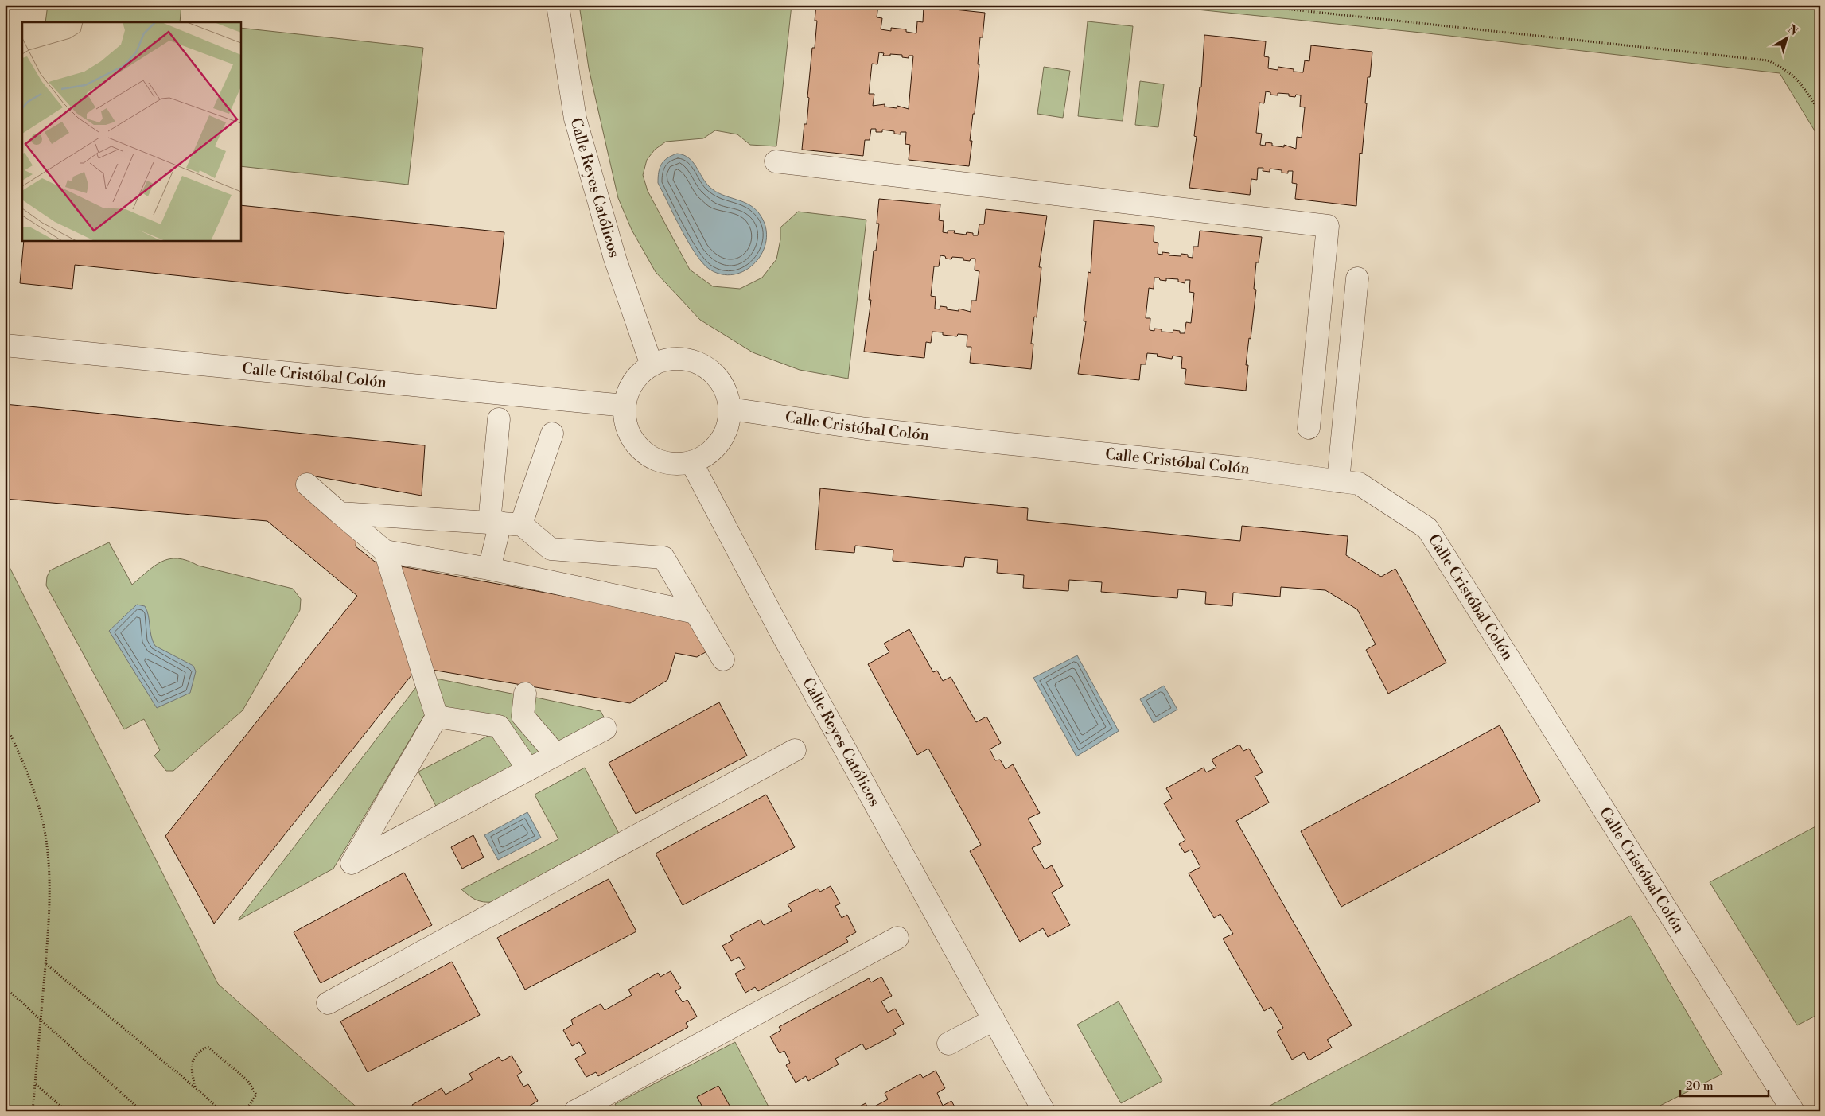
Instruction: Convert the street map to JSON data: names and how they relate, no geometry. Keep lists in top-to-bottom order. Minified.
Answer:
{"streets":{"street":["Calle Reyes Católicos","Calle Cristóbal Colón"]},"crossings":[["Calle Reyes Católicos","Calle Cristóbal Colón"]],"scale_bar":"20 m","north":"top right"}
